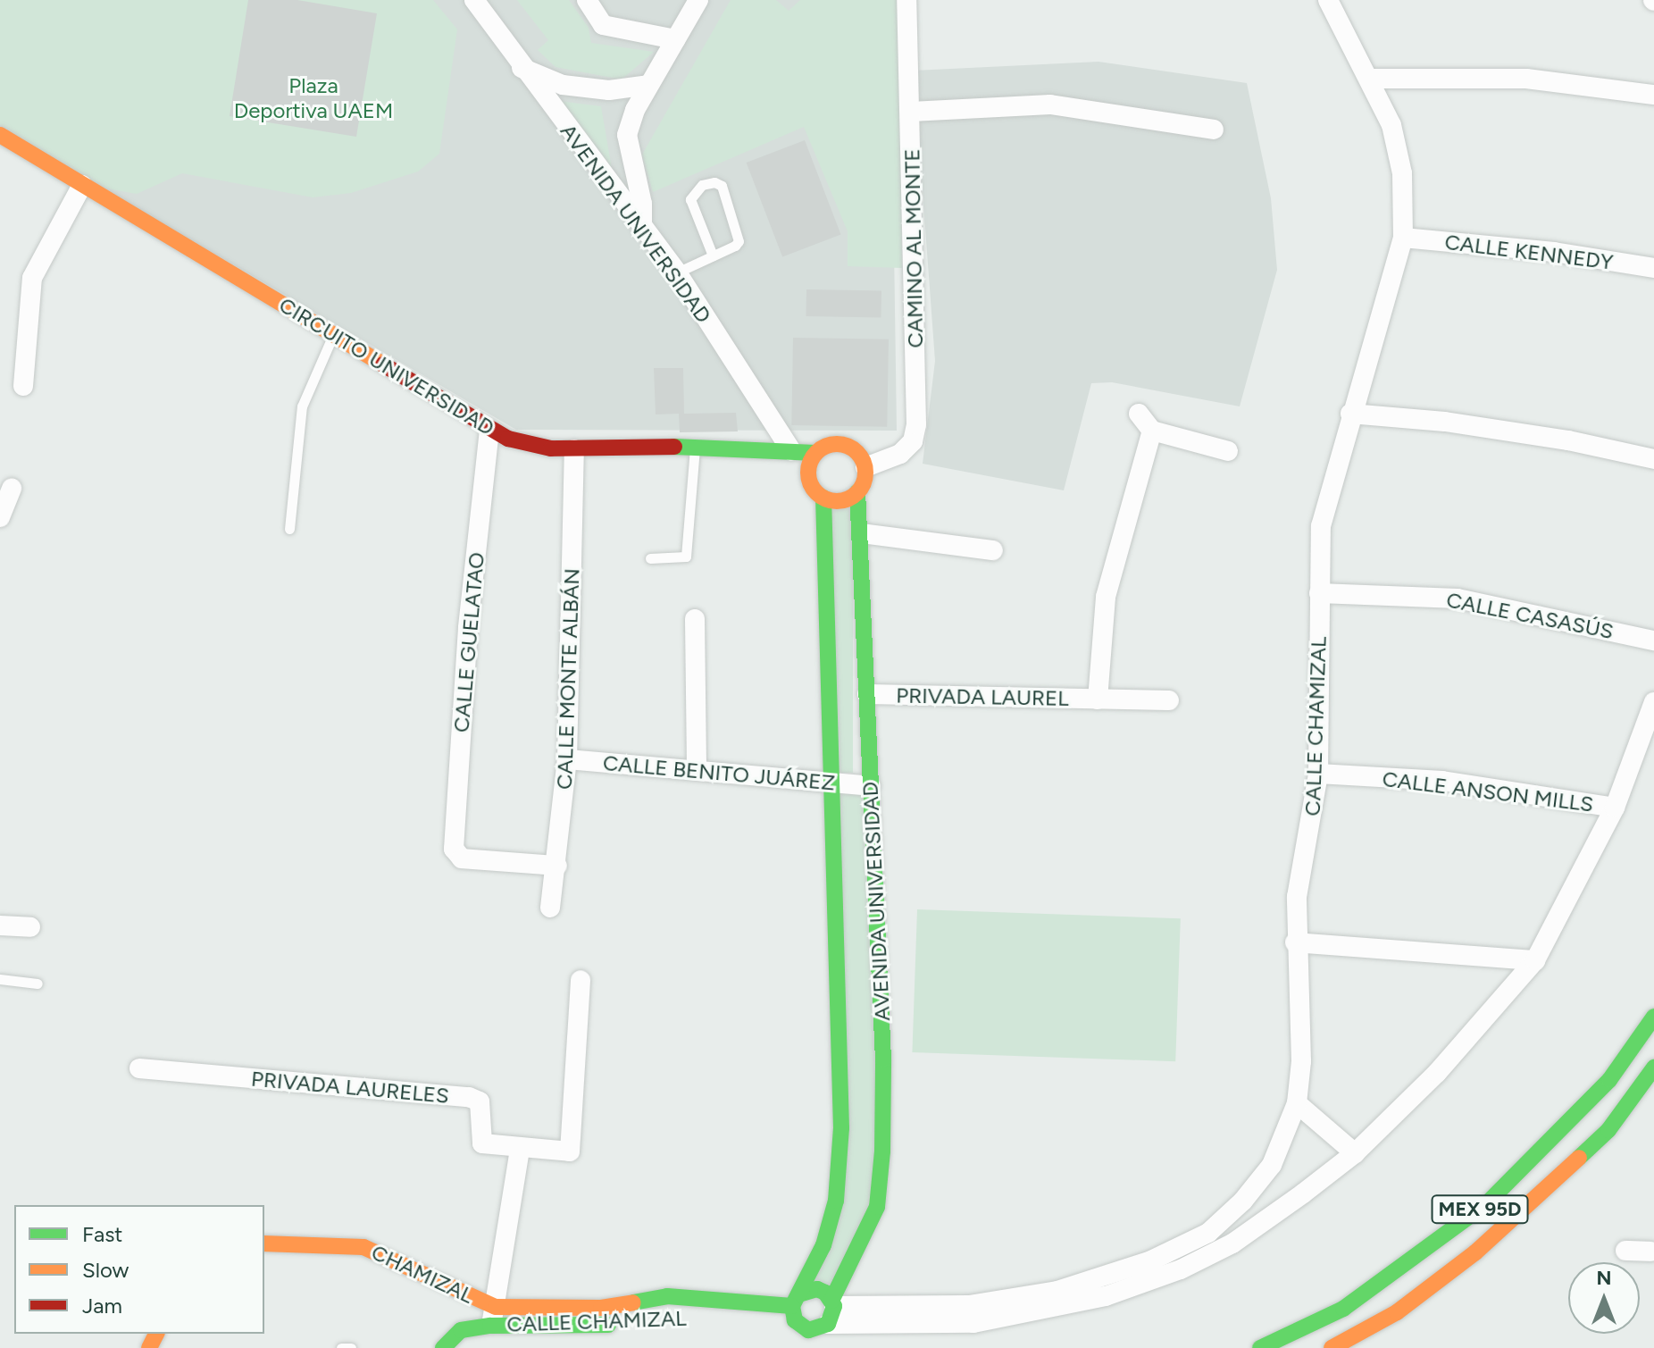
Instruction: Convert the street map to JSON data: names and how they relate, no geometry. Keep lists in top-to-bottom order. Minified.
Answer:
{"streets":{"main road":["AVENIDA UNIVERSIDAD","CIRCUITO UNIVERSIDAD","CALLE CHAMIZAL","MEX 95D","CHAMIZAL"],"street":["CAMINO AL MONTE","CALLE KENNEDY","CALLE CASASÚS","CALLE GUELATAO","CALLE MONTE ALBÁN","PRIVADA LAUREL","CALLE BENITO JUÁREZ","CALLE ANSON MILLS","PRIVADA LAURELES"]},"crossings":[["AVENIDA UNIVERSIDAD","CAMINO AL MONTE"],["AVENIDA UNIVERSIDAD","CIRCUITO UNIVERSIDAD"],["AVENIDA UNIVERSIDAD","PRIVADA LAUREL"],["AVENIDA UNIVERSIDAD","CALLE CHAMIZAL"],["AVENIDA UNIVERSIDAD","CALLE BENITO JUÁREZ"],["CAMINO AL MONTE","CIRCUITO UNIVERSIDAD"],["CALLE KENNEDY","CALLE CHAMIZAL"],["CIRCUITO UNIVERSIDAD","CALLE GUELATAO"],["CIRCUITO UNIVERSIDAD","CALLE MONTE ALBÁN"],["CALLE CASASÚS","CALLE CHAMIZAL"],["CALLE GUELATAO","CALLE MONTE ALBÁN"],["CALLE MONTE ALBÁN","CALLE BENITO JUÁREZ"],["CALLE CHAMIZAL","CALLE ANSON MILLS"],["CALLE CHAMIZAL","CHAMIZAL"]],"parks":["Plaza Deportiva UAEM"],"legend":["Fast","Slow","Jam"],"north":"top"}
